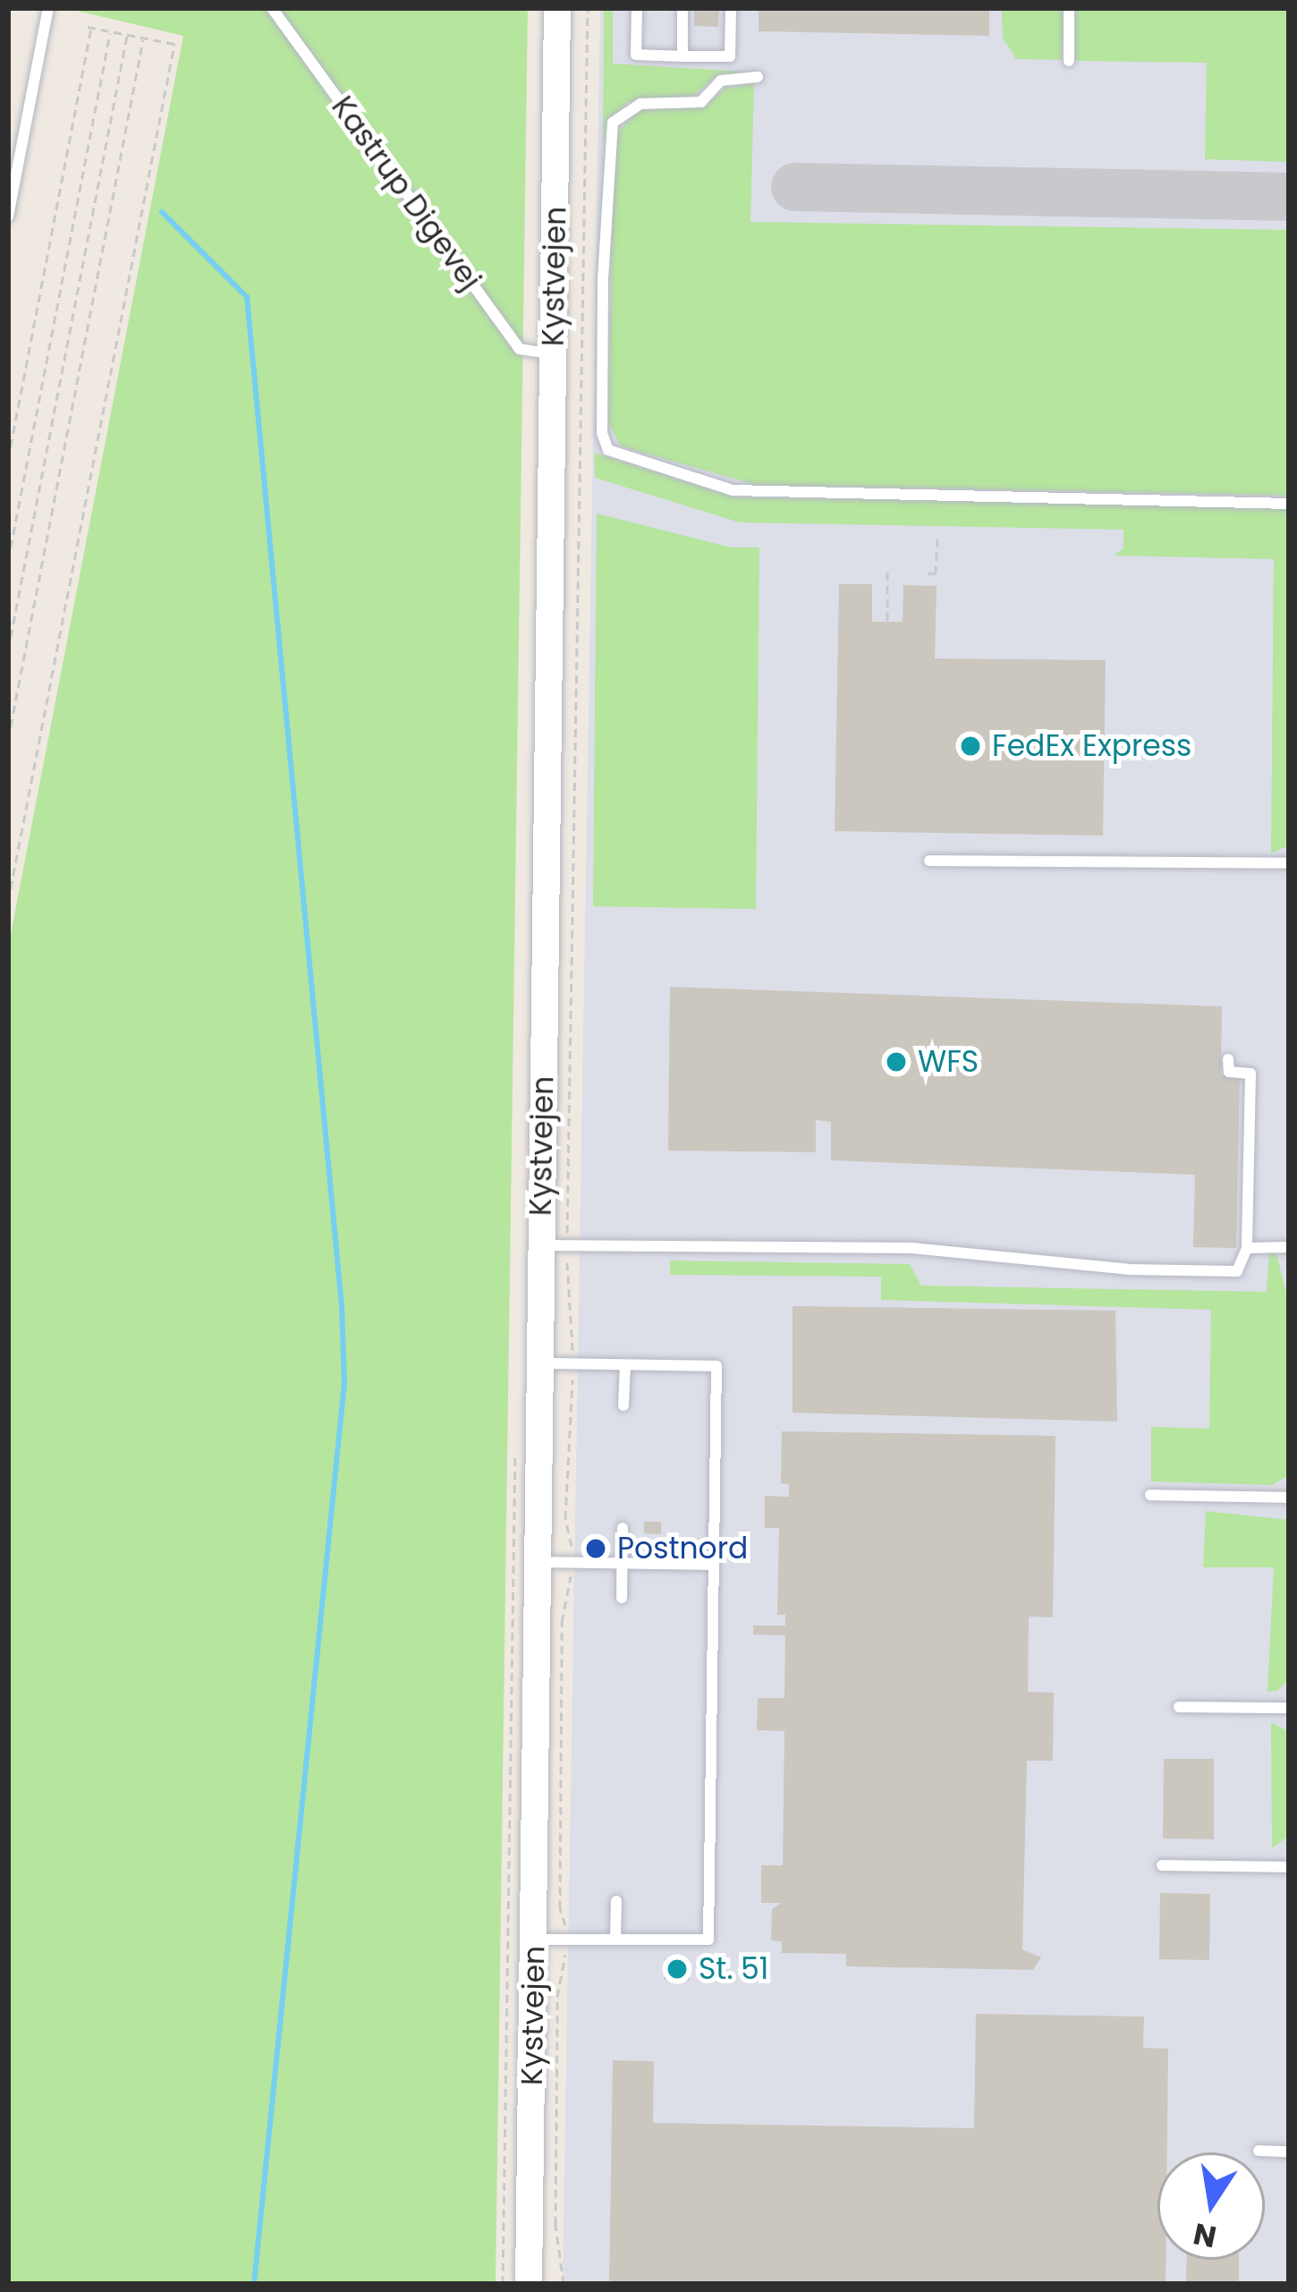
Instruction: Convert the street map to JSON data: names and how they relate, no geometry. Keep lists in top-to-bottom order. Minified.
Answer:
{"streets":{"street":["Kystvejen"],"lane":["Kastrup Digevej"]},"crossings":[["Kastrup Digevej","Kystvejen"]],"places":["FedEx Express","WFS","Postnord","St. 51"],"north":"bottom"}
